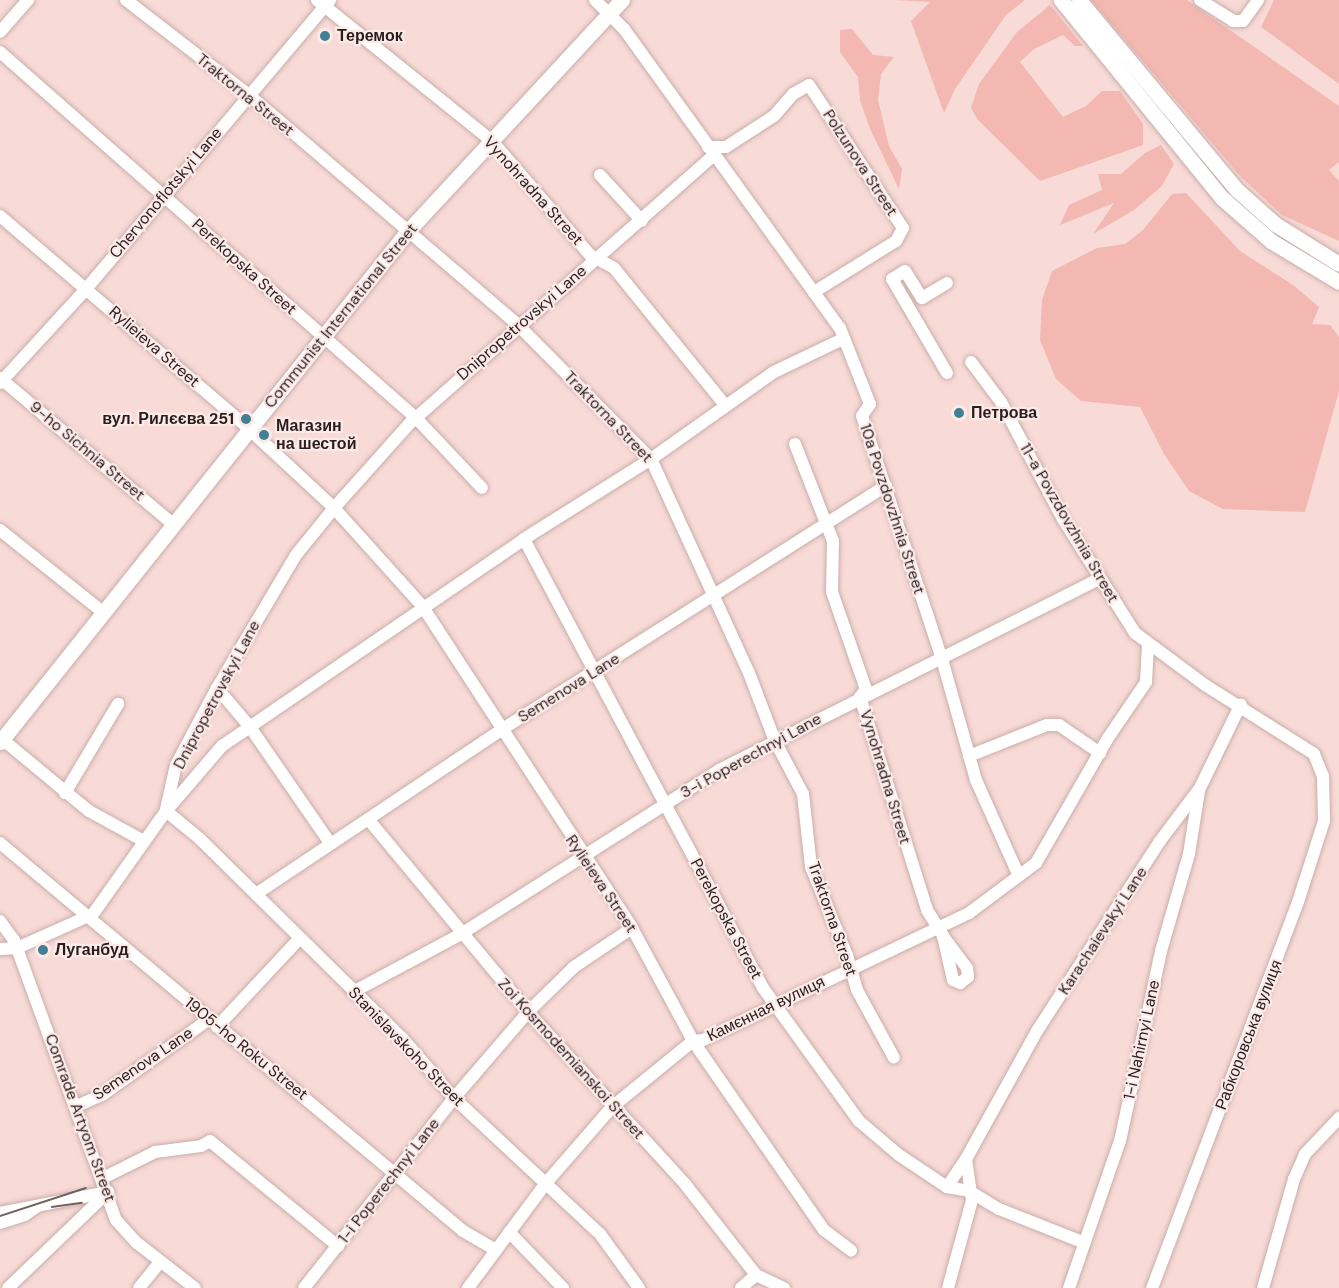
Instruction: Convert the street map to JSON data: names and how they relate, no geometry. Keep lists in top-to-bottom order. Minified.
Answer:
{"streets":{"main road":["Communist International Street"],"street":["Traktorna Street","Polzunova Street","Vynohradna Street","Chervonoflotskyi Lane","Perekopska Street","Dnipropetrovskyi Lane","Rylieieva Street","9-ho Sichnia Street","10a Povzdovzhnia Street","11-a Povzdovzhnia Street","Semenova Lane","3-i Poperechnyi Lane","Karachaievskyi Lane","Камєнная вулиця","Рабкоровська вулиця","1-i Nahirnyi Lane","Stanislavskoho Street","1905-ho Roku Street","Zoi Kosmodemianskoi Street","Comrade Artyom Street","1-i Poperechnyi Lane"]},"crossings":[["Traktorna Street","Chervonoflotskyi Lane"],["Traktorna Street","Communist International Street"],["Traktorna Street","Dnipropetrovskyi Lane"],["Traktorna Street","Semenova Lane"],["Traktorna Street","3-i Poperechnyi Lane"],["Traktorna Street","Камєнная вулиця"],["Polzunova Street","Dnipropetrovskyi Lane"],["Polzunova Street","10a Povzdovzhnia Street"],["Vynohradna Street","Chervonoflotskyi Lane"],["Vynohradna Street","Communist International Street"],["Vynohradna Street","Dnipropetrovskyi Lane"],["Vynohradna Street","Semenova Lane"],["Vynohradna Street","3-i Poperechnyi Lane"],["Vynohradna Street","Камєнная вулиця"],["Chervonoflotskyi Lane","Perekopska Street"],["Chervonoflotskyi Lane","Rylieieva Street"],["Chervonoflotskyi Lane","9-ho Sichnia Street"],["Perekopska Street","Communist International Street"],["Perekopska Street","Dnipropetrovskyi Lane"],["Perekopska Street","Semenova Lane"],["Perekopska Street","3-i Poperechnyi Lane"],["Perekopska Street","Karachaievskyi Lane"],["Perekopska Street","Камєнная вулиця"],["Perekopska Street","1-i Nahirnyi Lane"],["Communist International Street","Rylieieva Street"],["Communist International Street","9-ho Sichnia Street"],["Communist International Street","10a Povzdovzhnia Street"],["Dnipropetrovskyi Lane","Rylieieva Street"],["Dnipropetrovskyi Lane","10a Povzdovzhnia Street"],["Dnipropetrovskyi Lane","Stanislavskoho Street"],["Rylieieva Street","Semenova Lane"],["Rylieieva Street","3-i Poperechnyi Lane"],["Rylieieva Street","Камєнная вулиця"],["Rylieieva Street","1-i Poperechnyi Lane"],["10a Povzdovzhnia Street","Semenova Lane"],["10a Povzdovzhnia Street","3-i Poperechnyi Lane"],["10a Povzdovzhnia Street","Камєнная вулиця"],["11-a Povzdovzhnia Street","3-i Poperechnyi Lane"],["11-a Povzdovzhnia Street","Karachaievskyi Lane"],["11-a Povzdovzhnia Street","Камєнная вулиця"],["11-a Povzdovzhnia Street","Рабкоровська вулиця"],["Semenova Lane","Stanislavskoho Street"],["Semenova Lane","1905-ho Roku Street"],["Semenova Lane","Zoi Kosmodemianskoi Street"],["Semenova Lane","Comrade Artyom Street"],["3-i Poperechnyi Lane","Stanislavskoho Street"],["3-i Poperechnyi Lane","Zoi Kosmodemianskoi Street"],["Karachaievskyi Lane","1-i Nahirnyi Lane"],["Камєнная вулиця","Stanislavskoho Street"],["Камєнная вулиця","1905-ho Roku Street"],["Камєнная вулиця","Zoi Kosmodemianskoi Street"],["Stanislavskoho Street","1-i Poperechnyi Lane"],["1905-ho Roku Street","1-i Poperechnyi Lane"],["Zoi Kosmodemianskoi Street","1-i Poperechnyi Lane"]],"places":["Теремок","Петрова","вул. Рилєєва 251","Магазин на шестой","Луганбуд"]}
